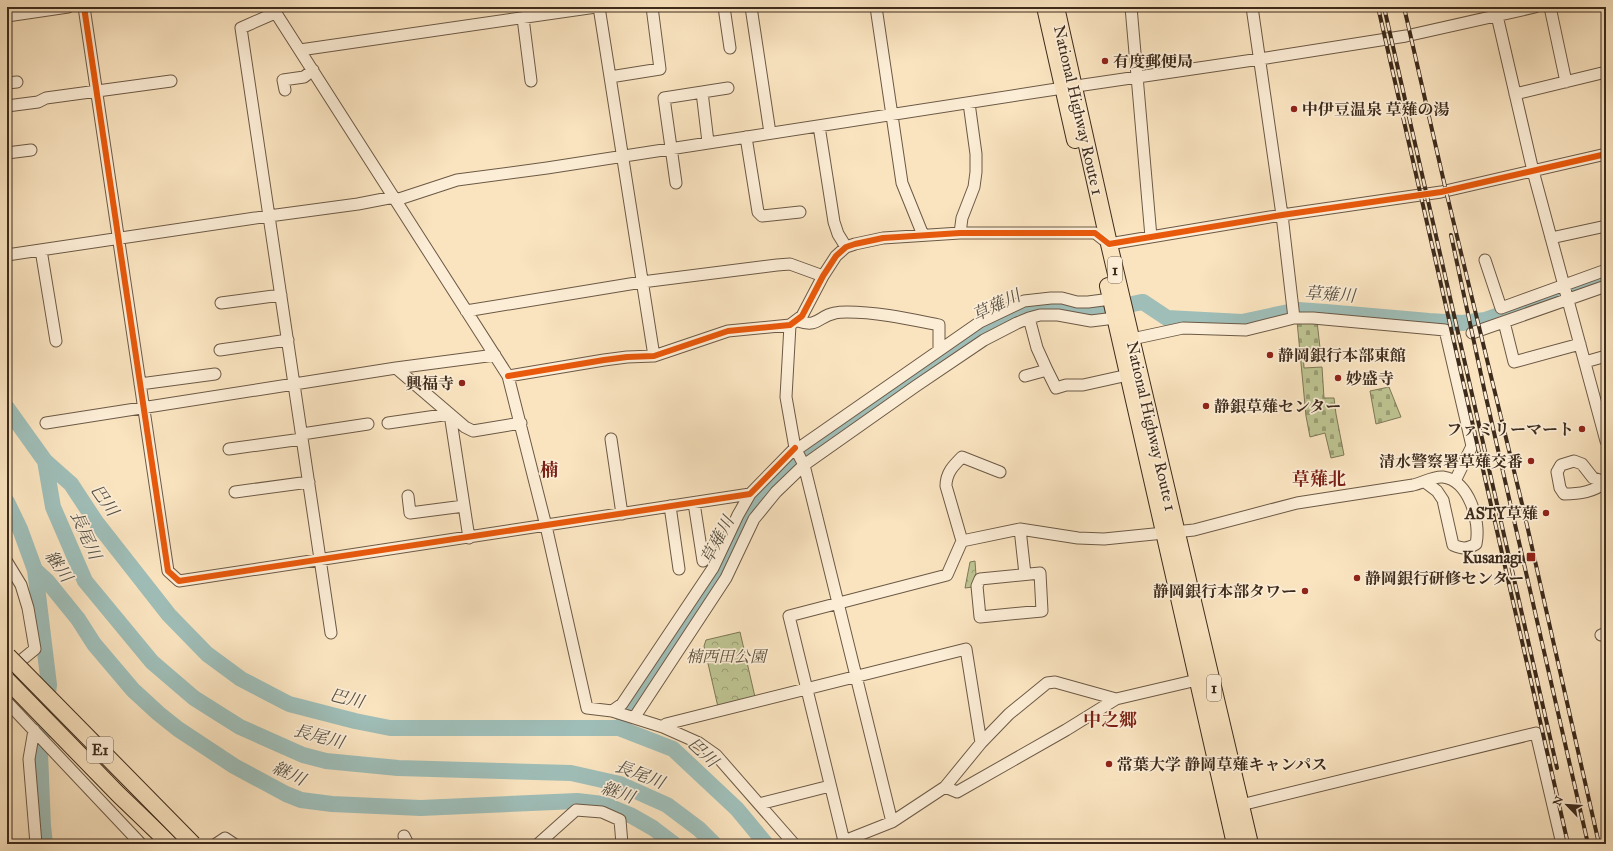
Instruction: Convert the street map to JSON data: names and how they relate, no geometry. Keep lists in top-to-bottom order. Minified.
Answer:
{"streets":{"highway":["National Highway Route 1","1","E1"]},"districts":["楠","草薙北","中之郷"],"water":["草薙川","巴川","長尾川","継川"],"parks":["楠西田公園"],"places":{"other":["有度郵便局","中伊豆温泉 草薙の湯","静岡銀行本部東館","妙盛寺","興福寺","静銀草薙センター","ファミリーマート","清水警察署草薙交番","ASTY草薙","静岡銀行研修センター","静岡銀行本部タワー","常葉大学 静岡草薙キャンパス"],"transit":["Kusanagi"]},"north":"top left"}
